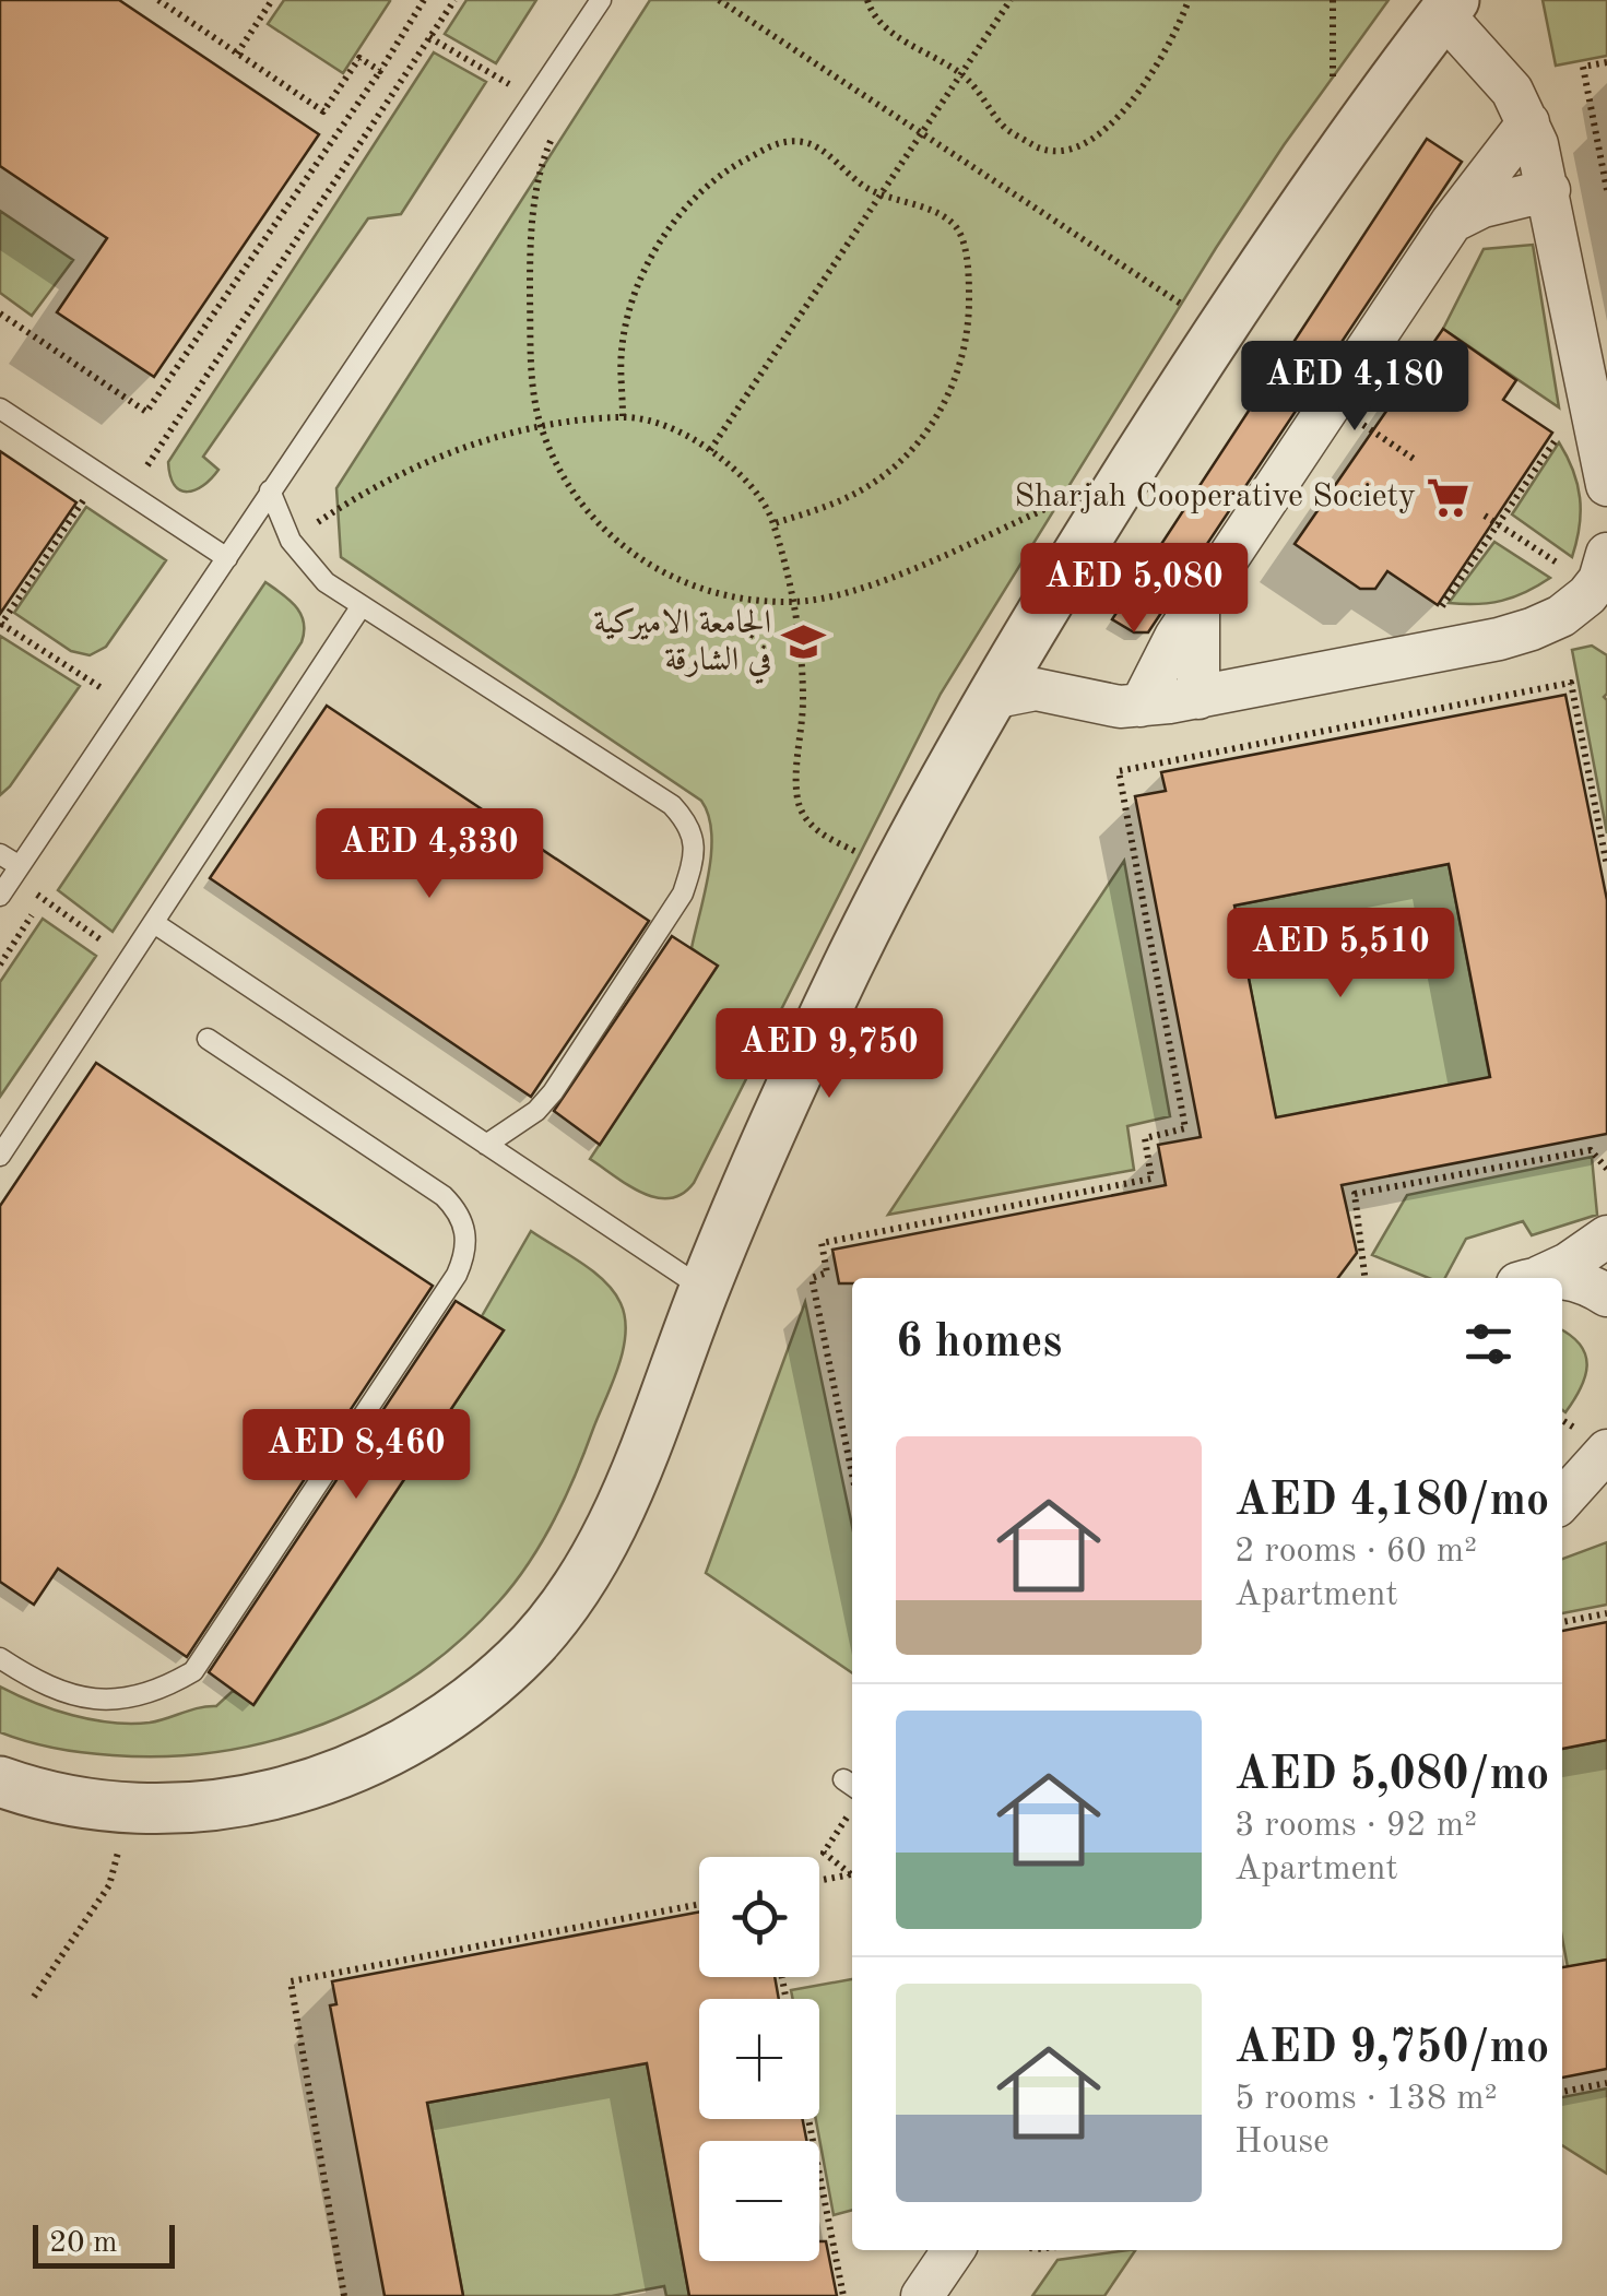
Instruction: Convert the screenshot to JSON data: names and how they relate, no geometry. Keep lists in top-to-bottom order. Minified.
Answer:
{"places":{"supermarket":["Sharjah Cooperative Society"],"school or university":["الجامعة الاميركية في الشارقة"]},"scale_bar":"20 m","page":{"price":["AED 4,180","AED 5,080","AED 4,330","AED 5,510","AED 9,750","AED 8,460"],"heading":"6 homes","list":[{"name":"AED 4,180/mo","note":"2 rooms · 60 m² · Apartment"},{"name":"AED 5,080/mo","note":"3 rooms · 92 m² · Apartment"},{"name":"AED 9,750/mo","note":"5 rooms · 138 m² · House"}],"map_buttons":["+","−"],"scale":"20 m"}}
